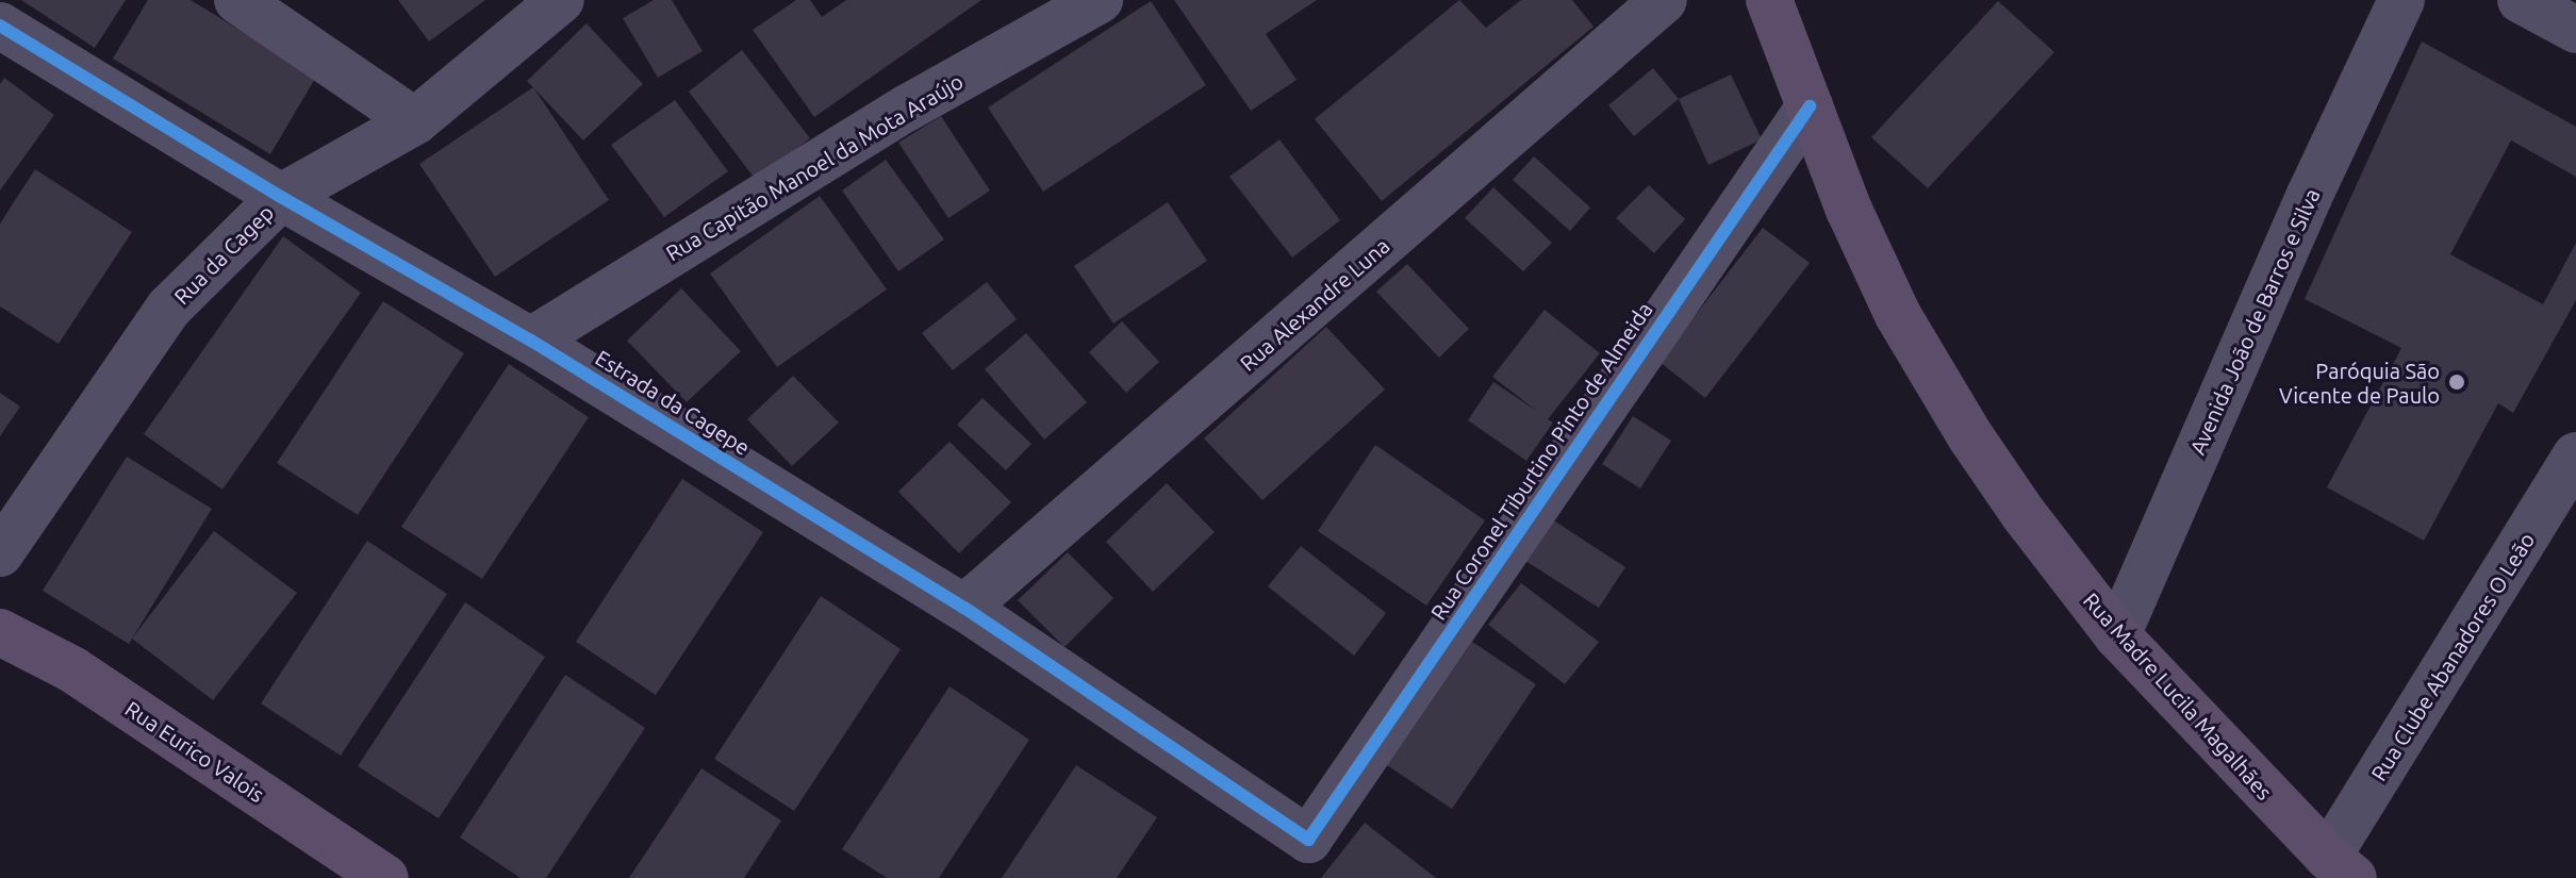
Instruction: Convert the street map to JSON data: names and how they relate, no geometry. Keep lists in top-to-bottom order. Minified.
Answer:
{"streets":{"main road":["Rua Madre Lucila Magalhães","Rua Eurico Valois"],"street":["Rua Capitão Manoel da Mota Araújo","Rua da Cagep","Rua Alexandre Luna","Avenida João de Barros e Silva","Estrada da Cagepe","Rua Coronel Tiburtino Pinto de Almeida","Rua Clube Abanadores O Leão"]},"crossings":[["Rua Capitão Manoel da Mota Araújo","Estrada da Cagepe"],["Rua da Cagep","Estrada da Cagepe"],["Rua Alexandre Luna","Estrada da Cagepe"],["Avenida João de Barros e Silva","Rua Madre Lucila Magalhães"],["Estrada da Cagepe","Rua Coronel Tiburtino Pinto de Almeida"],["Rua Coronel Tiburtino Pinto de Almeida","Rua Madre Lucila Magalhães"],["Rua Clube Abanadores O Leão","Rua Madre Lucila Magalhães"]],"places":["Paróquia São Vicente de Paulo"]}
